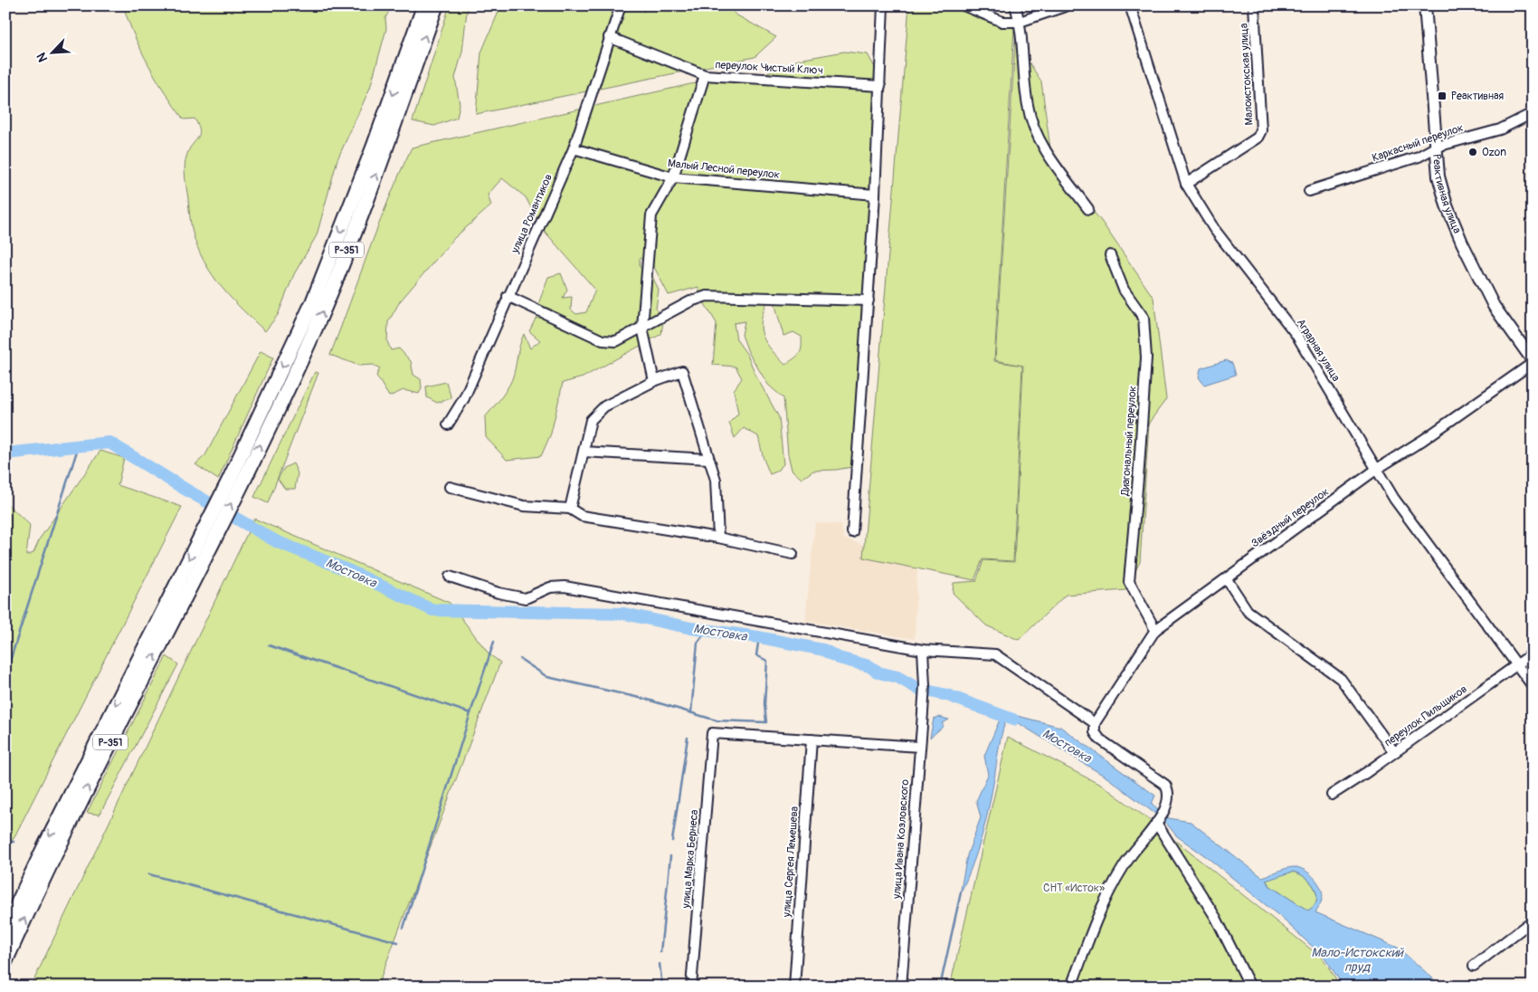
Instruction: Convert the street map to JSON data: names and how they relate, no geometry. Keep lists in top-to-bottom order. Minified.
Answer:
{"streets":{"highway":["Р-351"],"main road":["Реактивная улица"],"street":["переулок Чистый Ключ","Малоистокская улица","Каркасный переулок","Малый Лесной переулок","улица Романтиков","Аграрная улица","Диагональный переулок","Звёздный переулок","переулок Пильщиков","улица Ивана Козловского","улица Марка Бернеса","улица Сергея Лемешева"]},"crossings":[["переулок Чистый Ключ","улица Романтиков"],["Малоистокская улица","Аграрная улица"],["Каркасный переулок","Реактивная улица"],["Малый Лесной переулок","улица Романтиков"],["Реактивная улица","Звёздный переулок"],["Аграрная улица","Звёздный переулок"],["Аграрная улица","переулок Пильщиков"],["Диагональный переулок","Звёздный переулок"],["улица Марка Бернеса","улица Сергея Лемешева"]],"water":["Мостовка","Мало-Истокский пруд"],"parks":["СНТ «Исток»"],"places":{"transit":["Реактивная"],"other":["Ozon"]},"north":"bottom left"}
